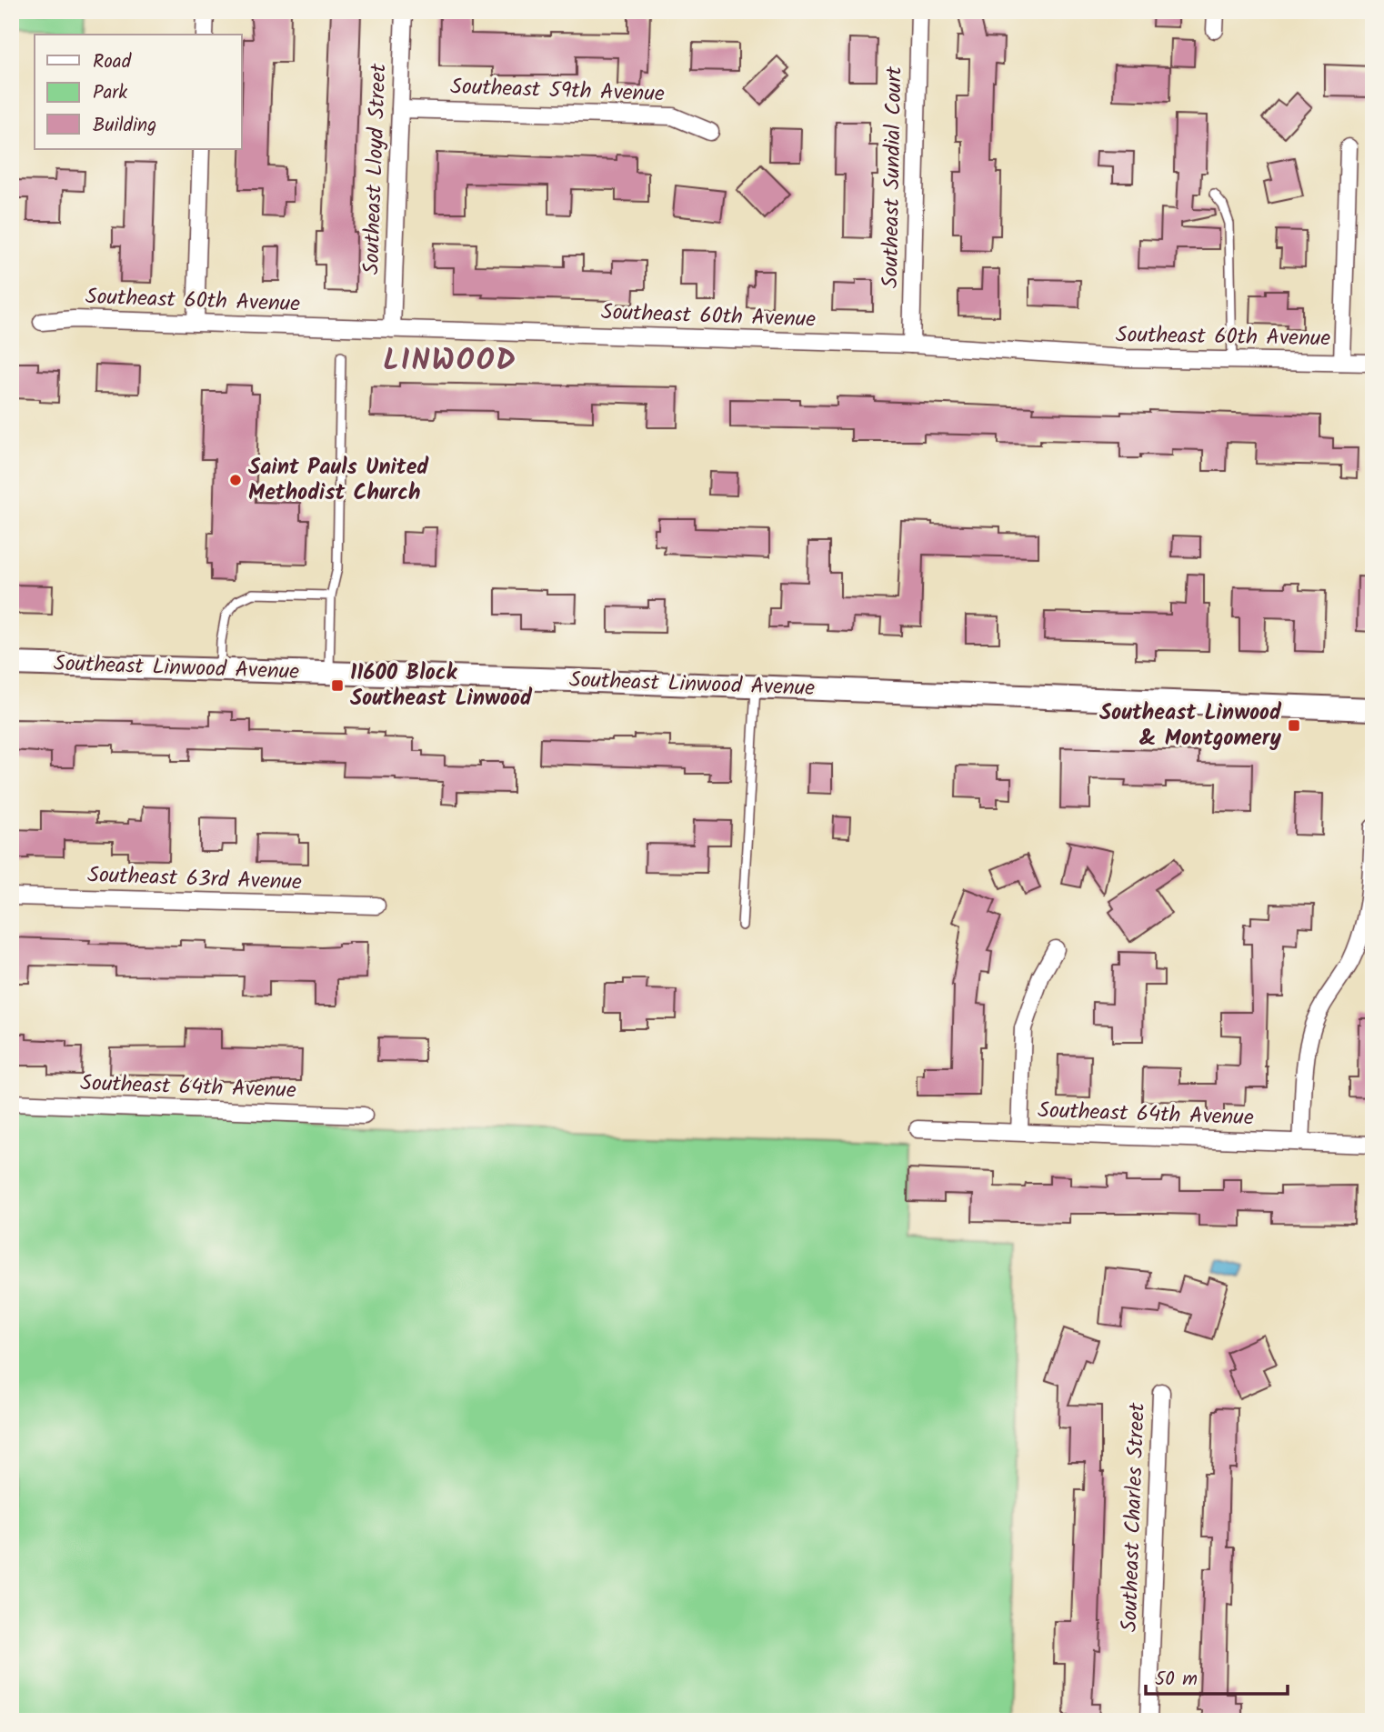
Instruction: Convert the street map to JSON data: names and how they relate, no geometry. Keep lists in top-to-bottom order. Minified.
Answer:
{"streets":{"main road":["Southeast Linwood Avenue"],"street":["Southeast 59th Avenue","Southeast Lloyd Street","Southeast Sundial Court","Southeast 60th Avenue","Southeast 63rd Avenue","Southeast 64th Avenue","Southeast Charles Street"]},"crossings":[["Southeast 59th Avenue","Southeast Lloyd Street"],["Southeast Lloyd Street","Southeast 60th Avenue"],["Southeast Sundial Court","Southeast 60th Avenue"]],"districts":["LINWOOD"],"places":{"other":["Saint Pauls United Methodist Church"],"transit":["11600 Block Southeast Linwood","Southeast Linwood & Montgomery"]},"legend":["Road","Park","Building"],"scale_bar":"50 m"}
